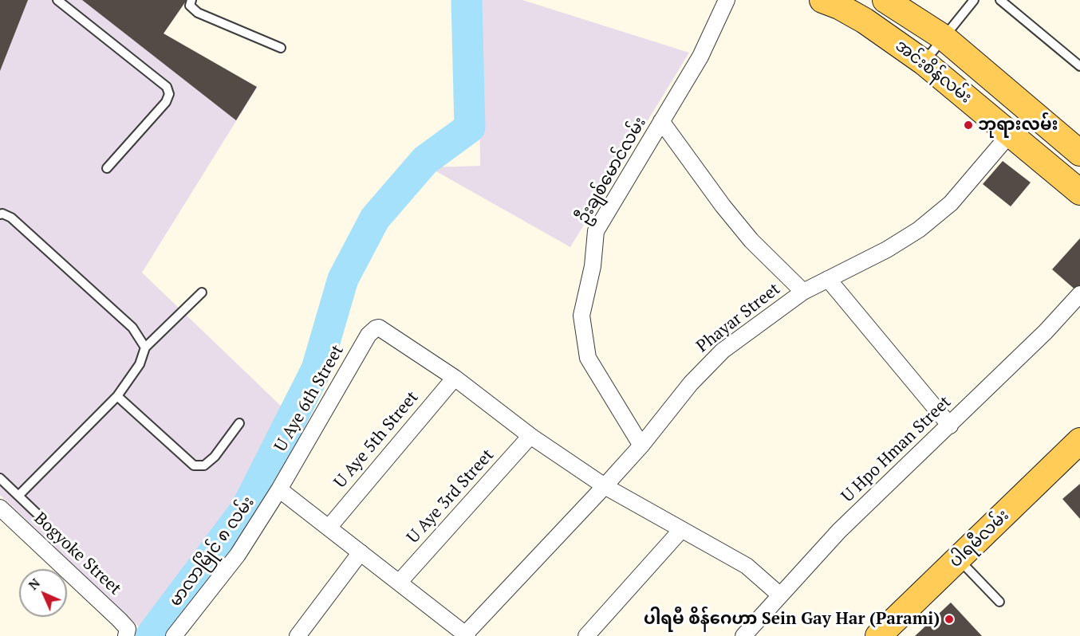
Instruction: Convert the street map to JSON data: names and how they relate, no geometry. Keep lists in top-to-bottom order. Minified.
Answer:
{"streets":{"main road":["အင်းစိန်လမ်း","ပါရမီလမ်း"],"street":["ဦးချစ်မောင်လမ်း","Phayar Street","U Aye 6th Street","U Aye 5th Street","U Hpo Hman Street","U Aye 3rd Street","မာလာမြိုင် ၈ လမ်း","Bogyoke Street"]},"crossings":[["အင်းစိန်လမ်း","Phayar Street"],["ဦးချစ်မောင်လမ်း","Phayar Street"],["U Aye 6th Street","U Aye 5th Street"],["U Aye 6th Street","မာလာမြိုင် ၈ လမ်း"]],"places":["ဘုရားလမ်း","ပါရမီ စိန်ဂေဟာ Sein Gay Har (Parami)"],"north":"top left"}
